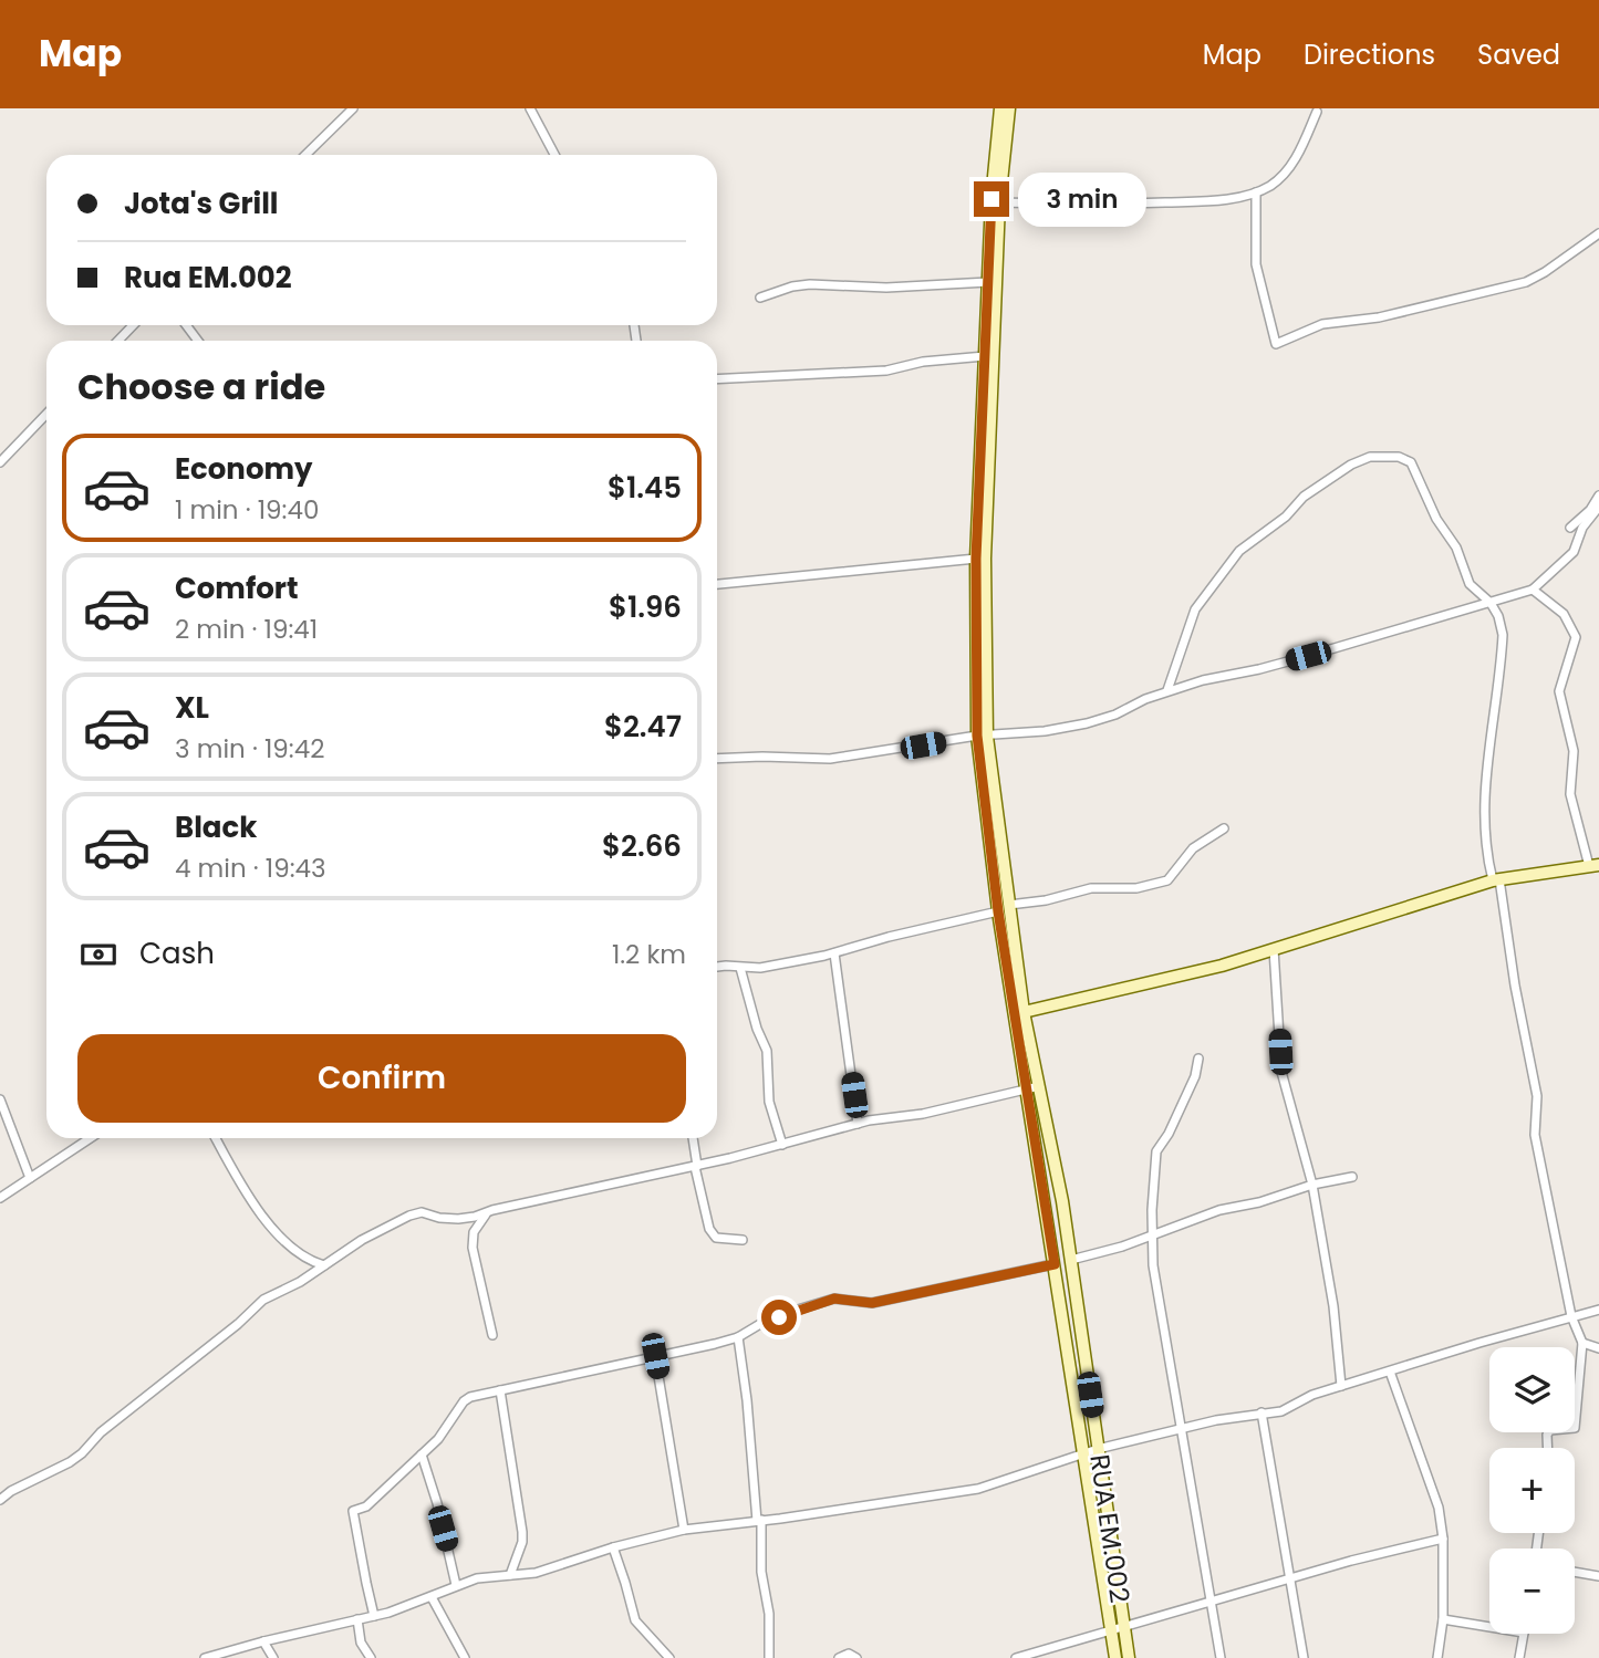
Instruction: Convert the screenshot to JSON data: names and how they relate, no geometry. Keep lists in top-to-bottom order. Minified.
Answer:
{"streets":{"street":["RUA EM.002"]},"page":{"header":"Map","nav":["Map","Directions","Saved"],"banner":["Jota's Grill","Rua EM.002"],"bubble":"3 min","heading":"Choose a ride","list":[{"name":"Economy","note":"1 min · 19:40","value":"$1.45"},{"name":"Comfort","note":"2 min · 19:41","value":"$1.96"},{"name":"XL","note":"3 min · 19:42","value":"$2.47"},{"name":"Black","note":"4 min · 19:43","value":"$2.66"}],"pay":["Cash","1.2 km"],"buttons":"Confirm","map_buttons":["+","−"]}}
